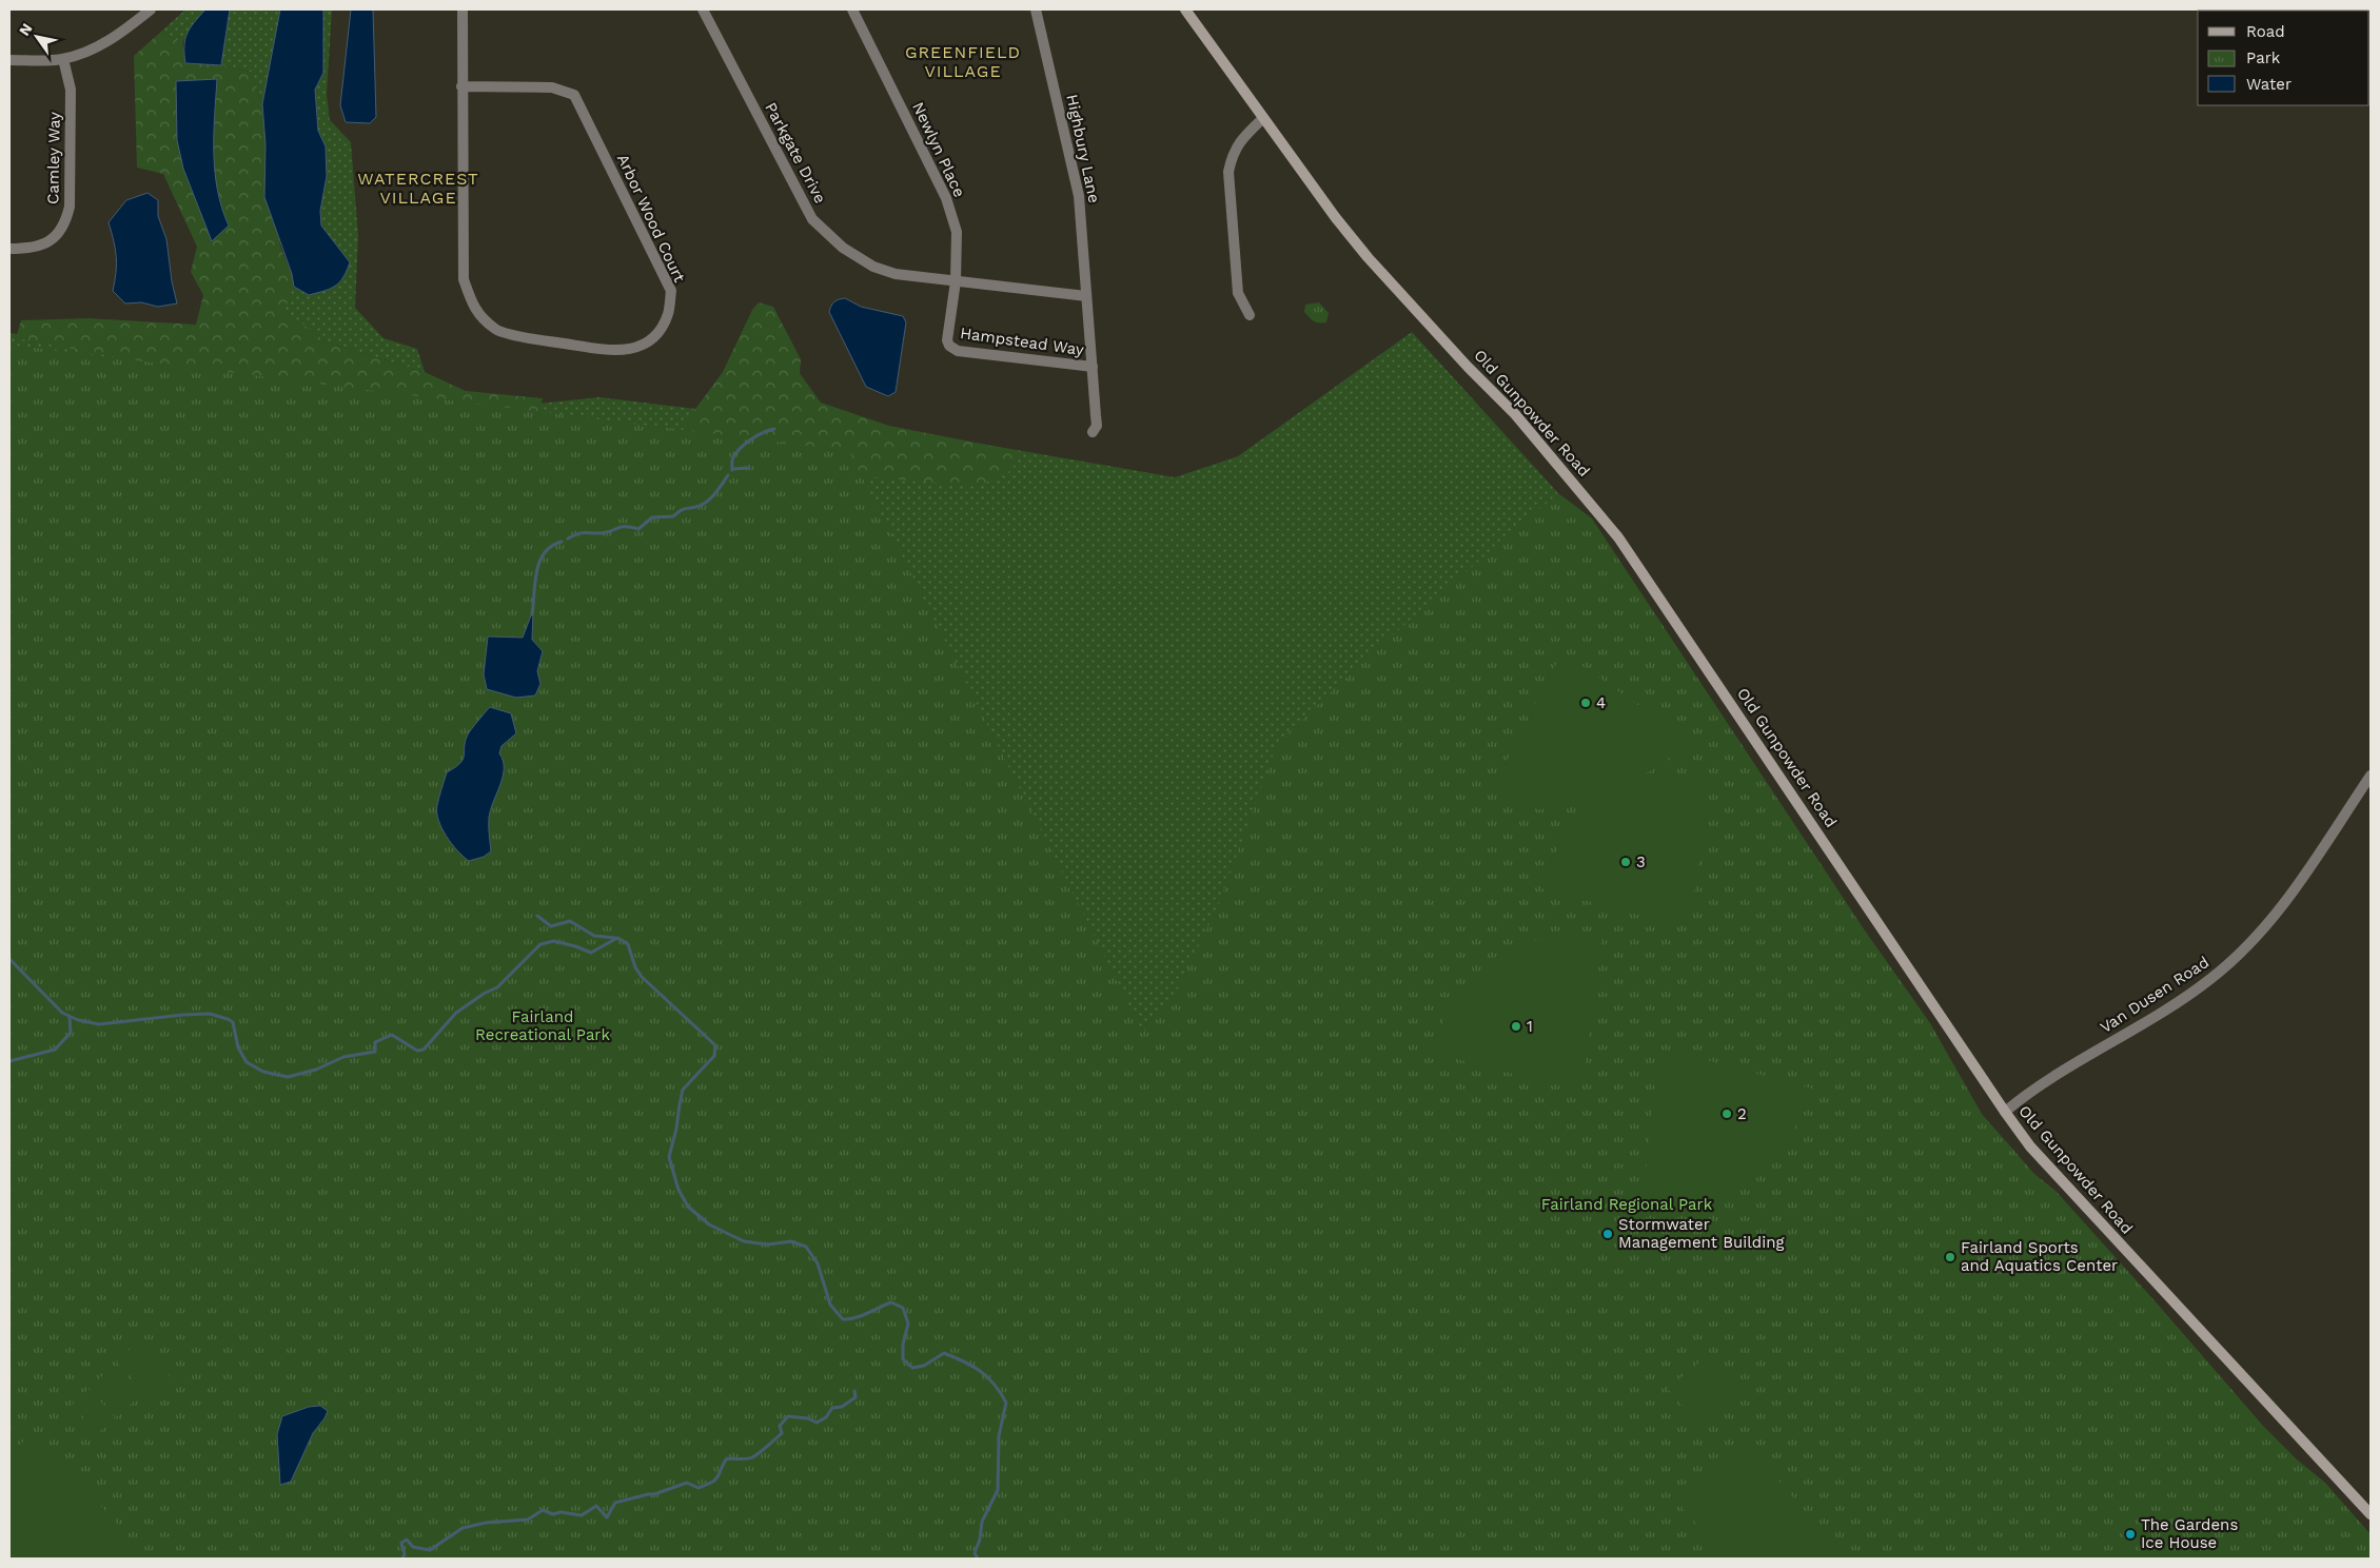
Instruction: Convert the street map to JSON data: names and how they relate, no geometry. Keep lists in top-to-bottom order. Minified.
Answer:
{"streets":{"main road":["Old Gunpowder Road"],"street":["Highbury Lane","Newlyn Place","Parkgate Drive","Camley Way","Arbor Wood Court","Hampstead Way","Van Dusen Road"]},"crossings":[["Highbury Lane","Parkgate Drive"],["Highbury Lane","Hampstead Way"],["Newlyn Place","Parkgate Drive"],["Newlyn Place","Hampstead Way"],["Parkgate Drive","Hampstead Way"],["Old Gunpowder Road","Van Dusen Road"]],"districts":["GREENFIELD VILLAGE","WATERCREST VILLAGE"],"parks":["Fairland Recreational Park","Fairland Regional Park"],"places":["4","3","1","2","Stormwater Management Building","Fairland Sports and Aquatics Center","The Gardens Ice House"],"legend":["Road","Park","Water"],"north":"top left"}
